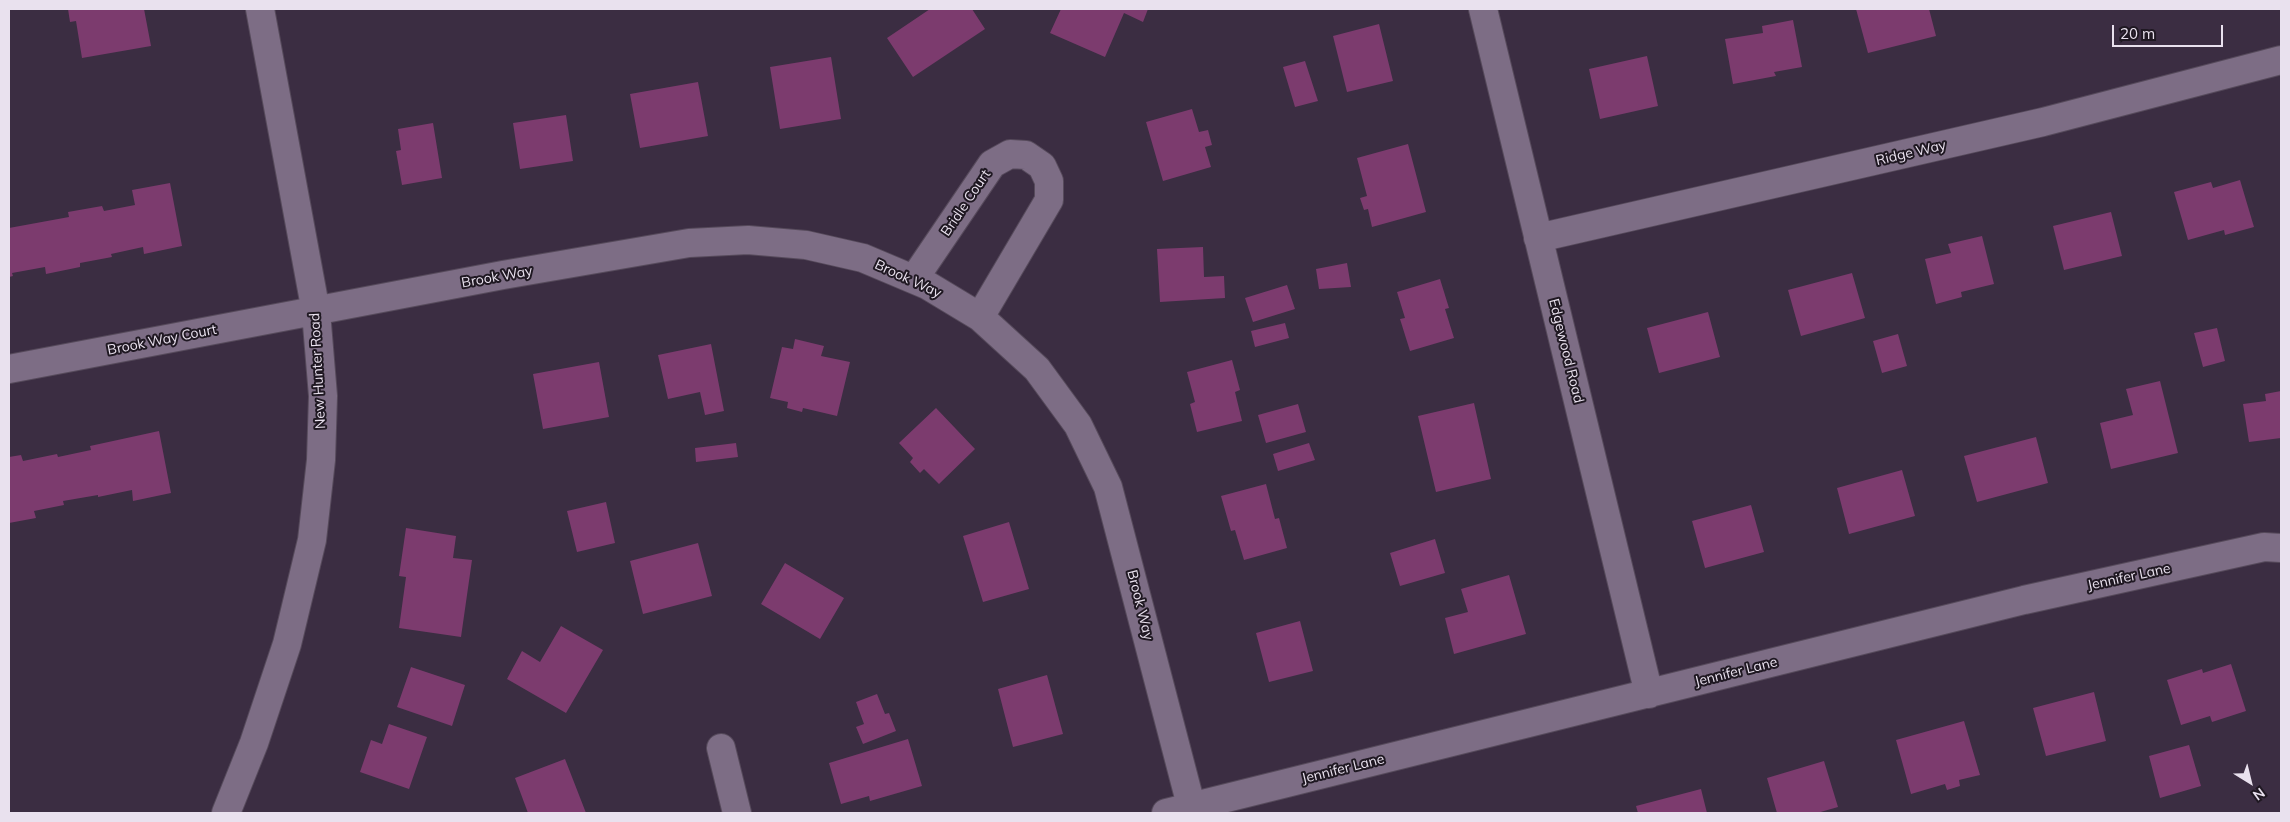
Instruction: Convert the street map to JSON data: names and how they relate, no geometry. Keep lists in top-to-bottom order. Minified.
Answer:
{"streets":{"street":["Ridge Way","Bridle Court","Brook Way","Brook Way Court","Edgewood Road","New Hunter Road","Jennifer Lane"]},"crossings":[["Ridge Way","Edgewood Road"],["Bridle Court","Brook Way"],["Brook Way","Brook Way Court"],["Brook Way","New Hunter Road"],["Brook Way","Jennifer Lane"],["Brook Way Court","New Hunter Road"],["Edgewood Road","Jennifer Lane"]],"scale_bar":"20 m","north":"bottom right"}
